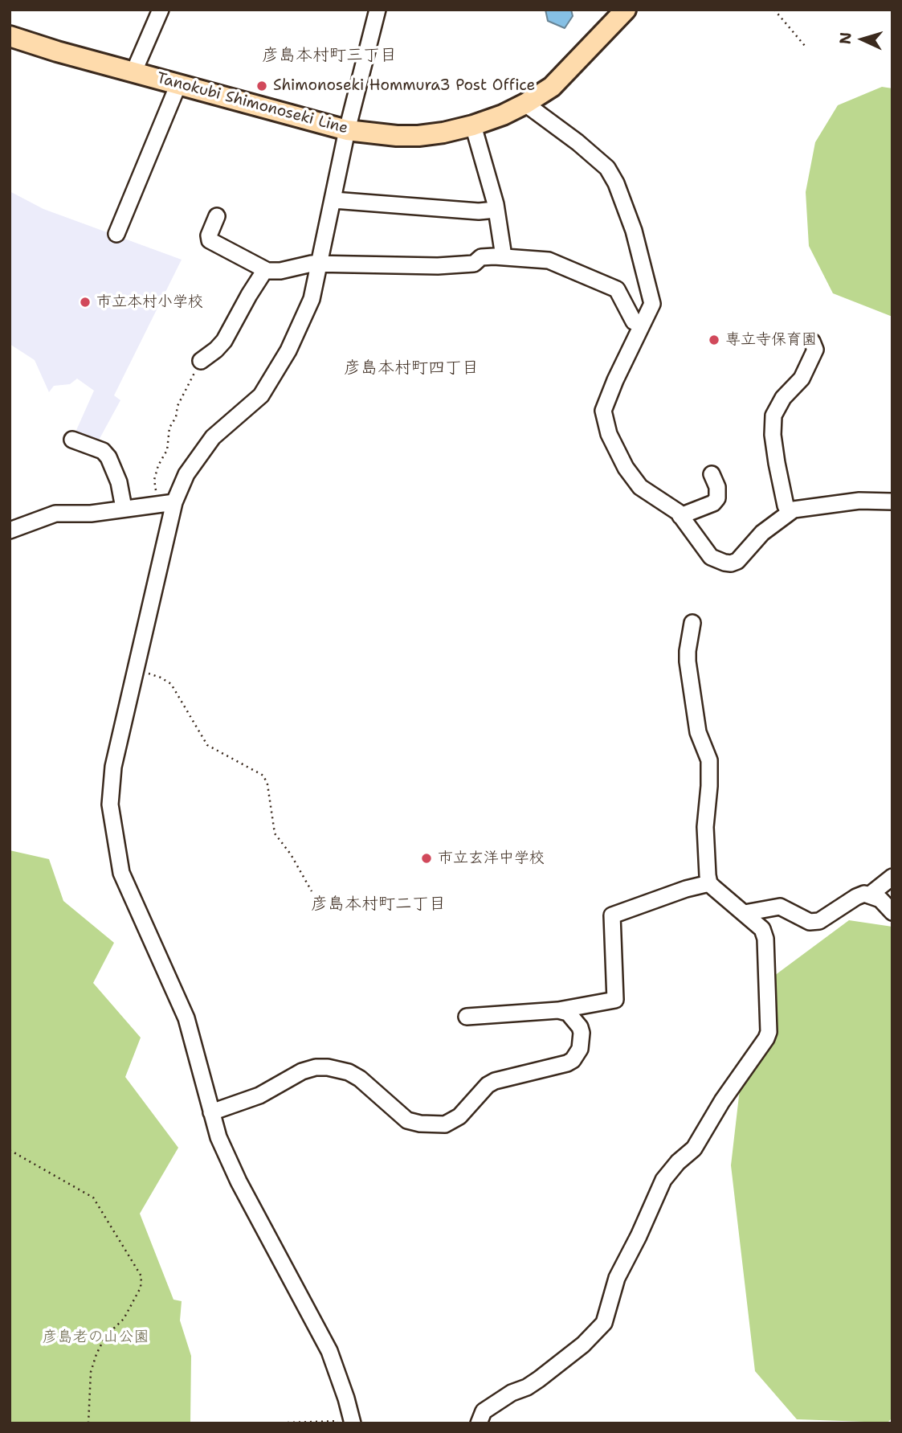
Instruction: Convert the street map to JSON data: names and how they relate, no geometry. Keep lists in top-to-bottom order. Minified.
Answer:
{"streets":{"main road":["Tanokubi Shimonoseki Line"]},"districts":["彦島本村町三丁目","彦島本村町四丁目","彦島本村町二丁目"],"parks":["彦島老の山公園"],"places":["Shimonoseki Hommura3 Post Office","市立本村小学校","専立寺保育園","市立玄洋中学校"],"north":"left"}
